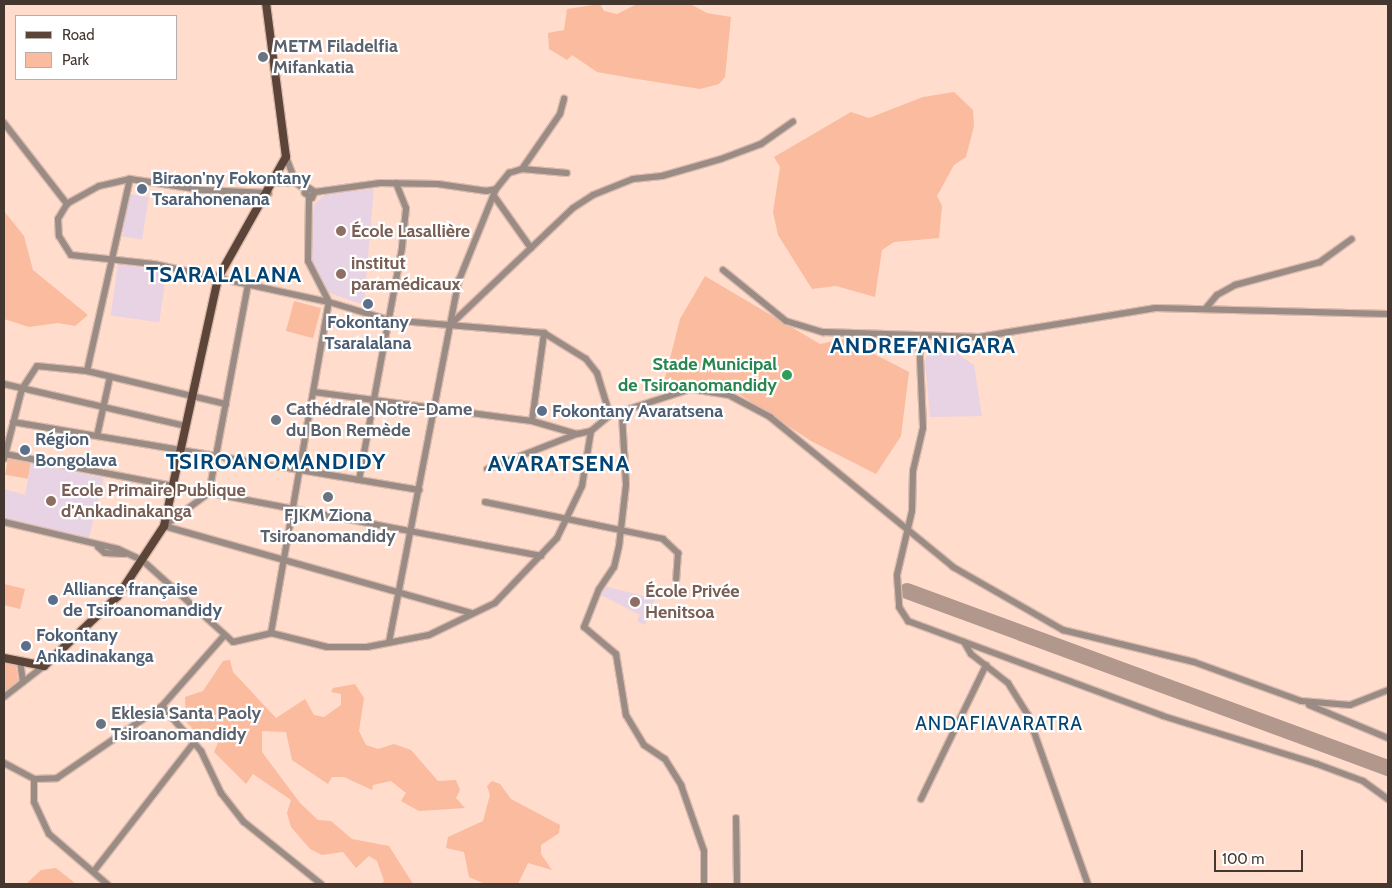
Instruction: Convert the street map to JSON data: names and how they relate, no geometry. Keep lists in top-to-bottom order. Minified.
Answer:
{"districts":["TSARALALANA","ANDREFANIGARA","TSIROANOMANDIDY","AVARATSENA","ANDAFIAVARATRA"],"places":["METM Filadelfia Mifankatia","Biraon'ny Fokontany Tsarahonenana","École Lasallière","institut paramédicaux","Fokontany Tsaralalana","Stade Municipal de Tsiroanomandidy","Fokontany Avaratsena","Cathédrale Notre-Dame du Bon Remède","Région Bongolava","FJKM Ziona Tsiroanomandidy","Ecole Primaire Publique d'Ankadinakanga","Alliance française de Tsiroanomandidy","École Privée Henitsoa","Fokontany Ankadinakanga","Eklesia Santa Paoly Tsiroanomandidy"],"legend":["Road","Park"],"scale_bar":"100 m"}
